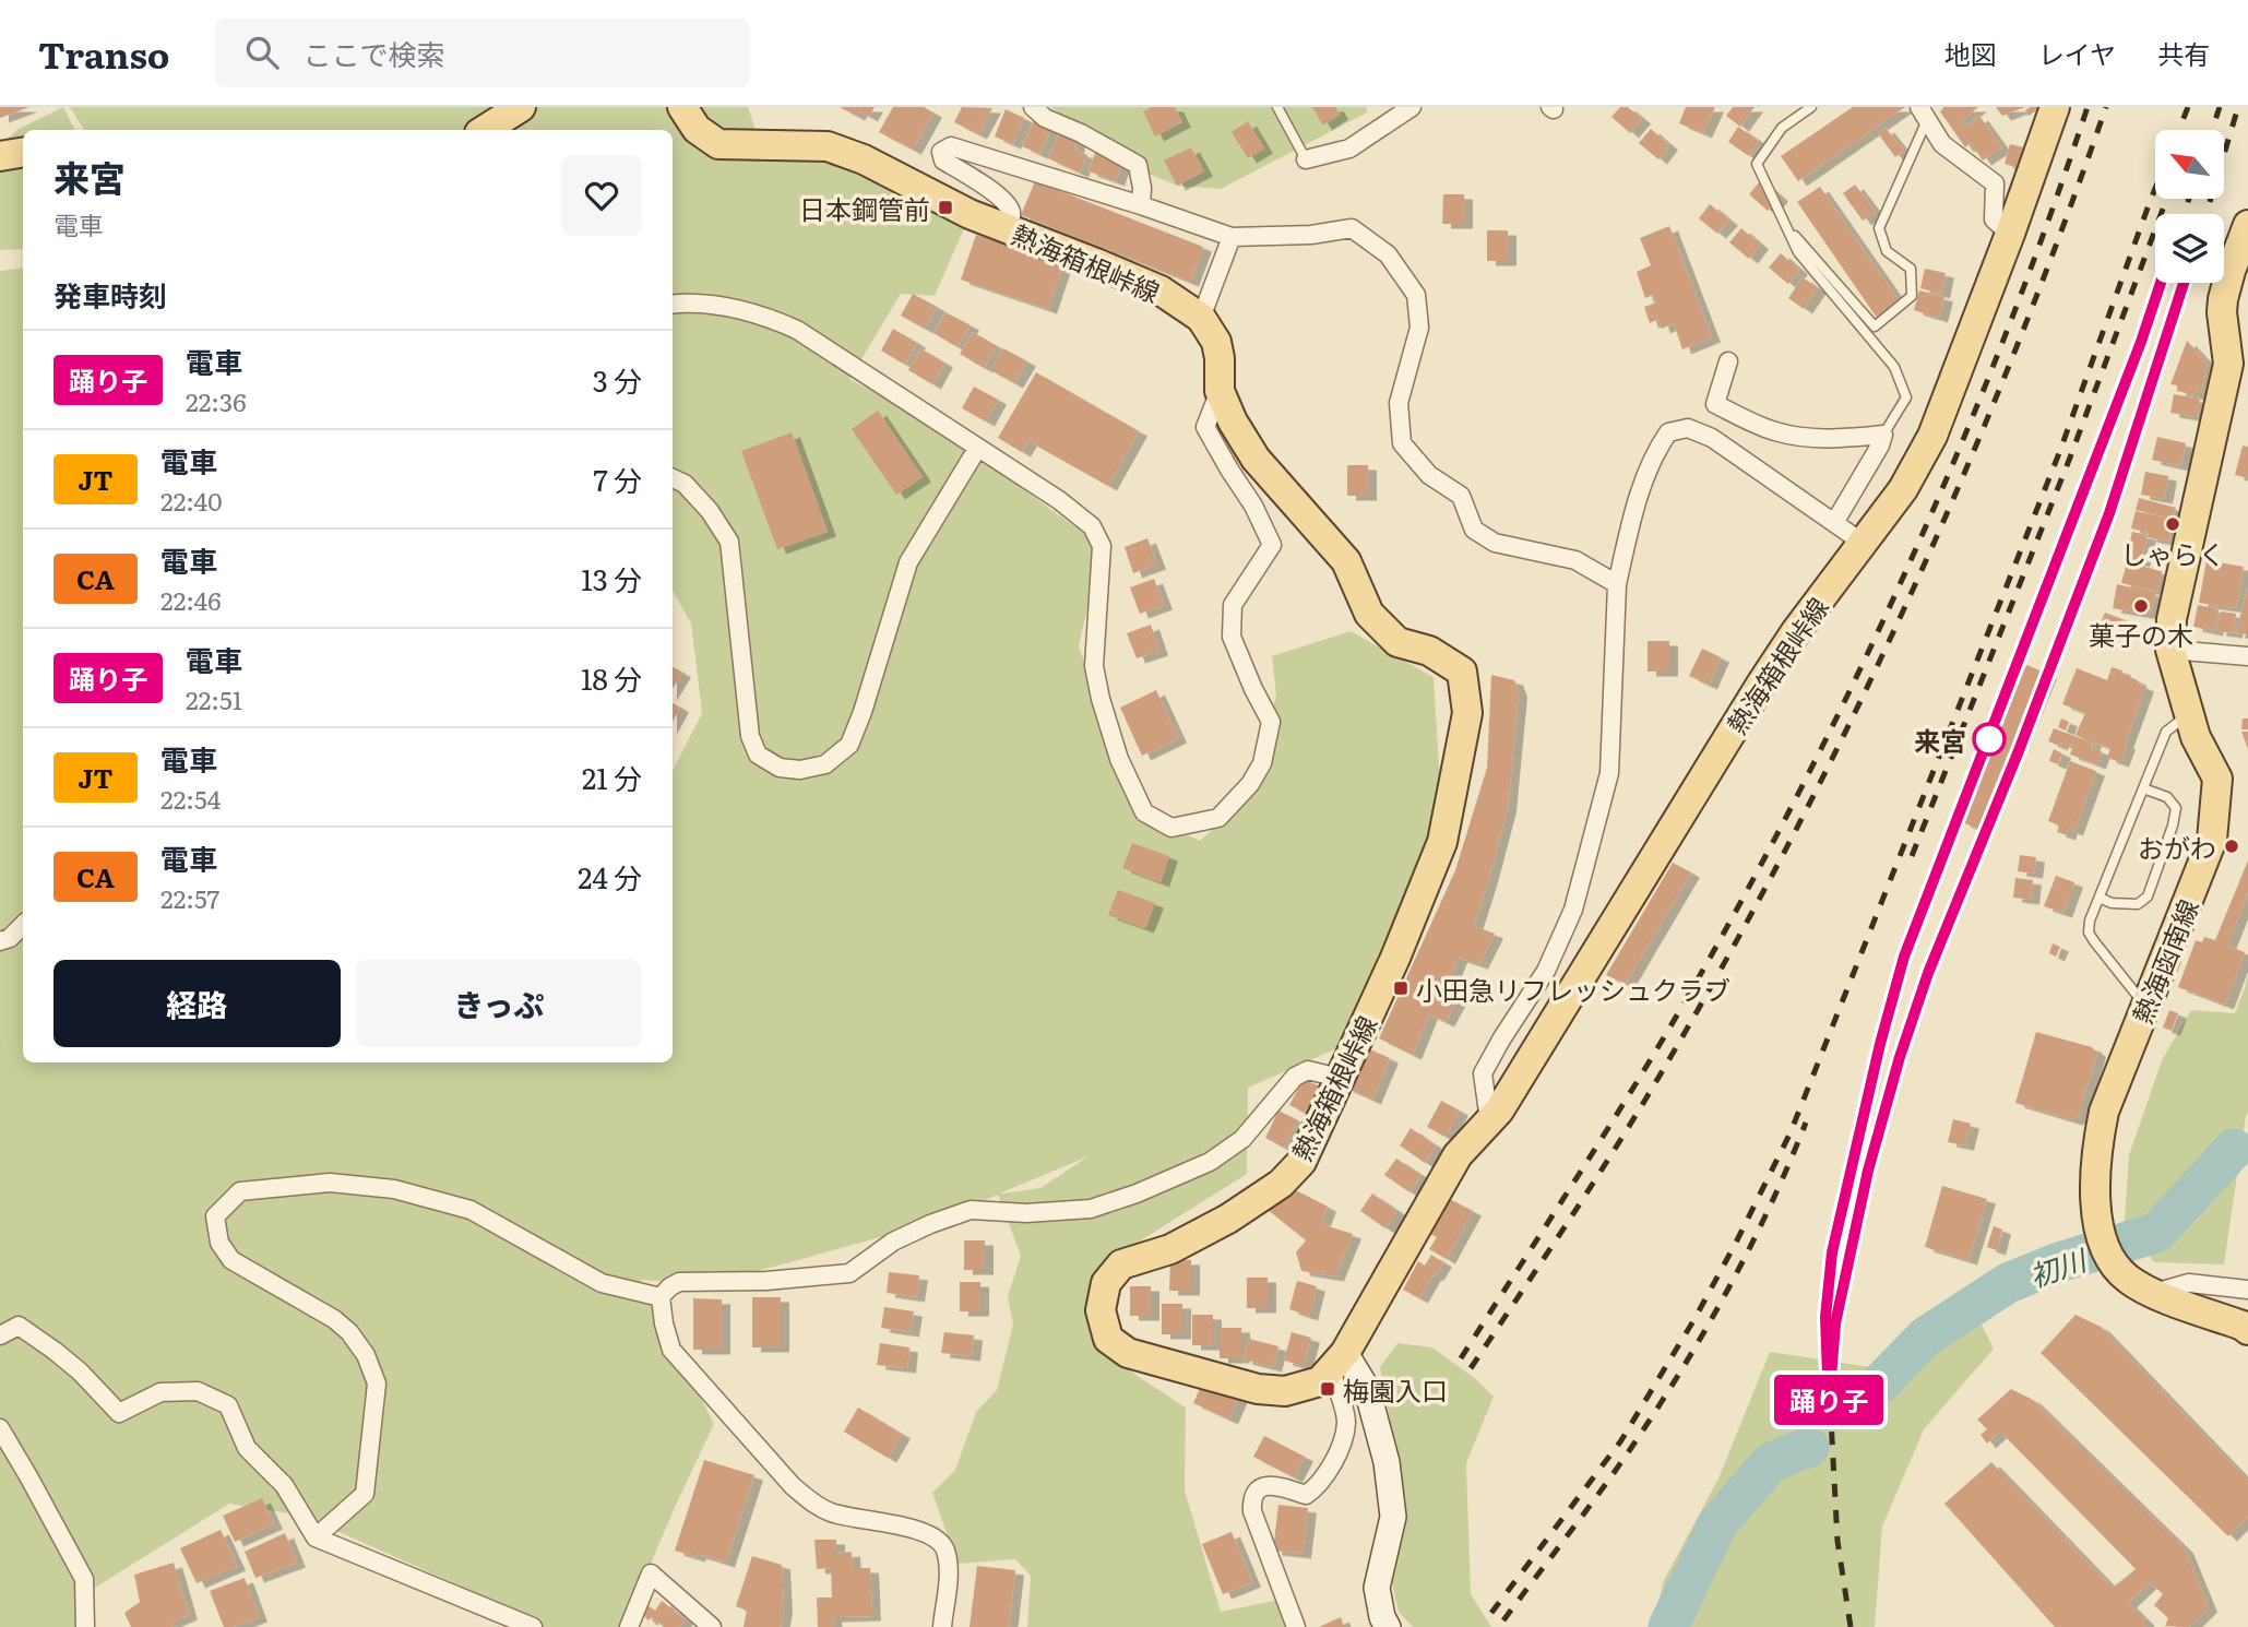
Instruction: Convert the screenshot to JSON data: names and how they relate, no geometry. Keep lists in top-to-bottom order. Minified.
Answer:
{"streets":{"main road":["熱海箱根峠線","熱海函南線"]},"water":["初川"],"places":{"transit":["日本鋼管前","小田急リフレッシュクラブ","梅園入口"],"other":["しゃらく","菓子の木","来宮","おがわ"]},"north":"top left","page":{"header":"Transo","search":"ここで検索","nav":["地図","レイヤ","共有"],"on_map":"踊り子","heading":[["来宮","電車"],"発車時刻"],"list":[{"mark":"踊り子","name":"電車","note":"22:36","value":"3 分"},{"mark":"JT","name":"電車","note":"22:40","value":"7 分"},{"mark":"CA","name":"電車","note":"22:46","value":"13 分"},{"mark":"踊り子","name":"電車","note":"22:51","value":"18 分"},{"mark":"JT","name":"電車","note":"22:54","value":"21 分"},{"mark":"CA","name":"電車","note":"22:57","value":"24 分"}],"buttons":["経路","きっぷ"]}}
